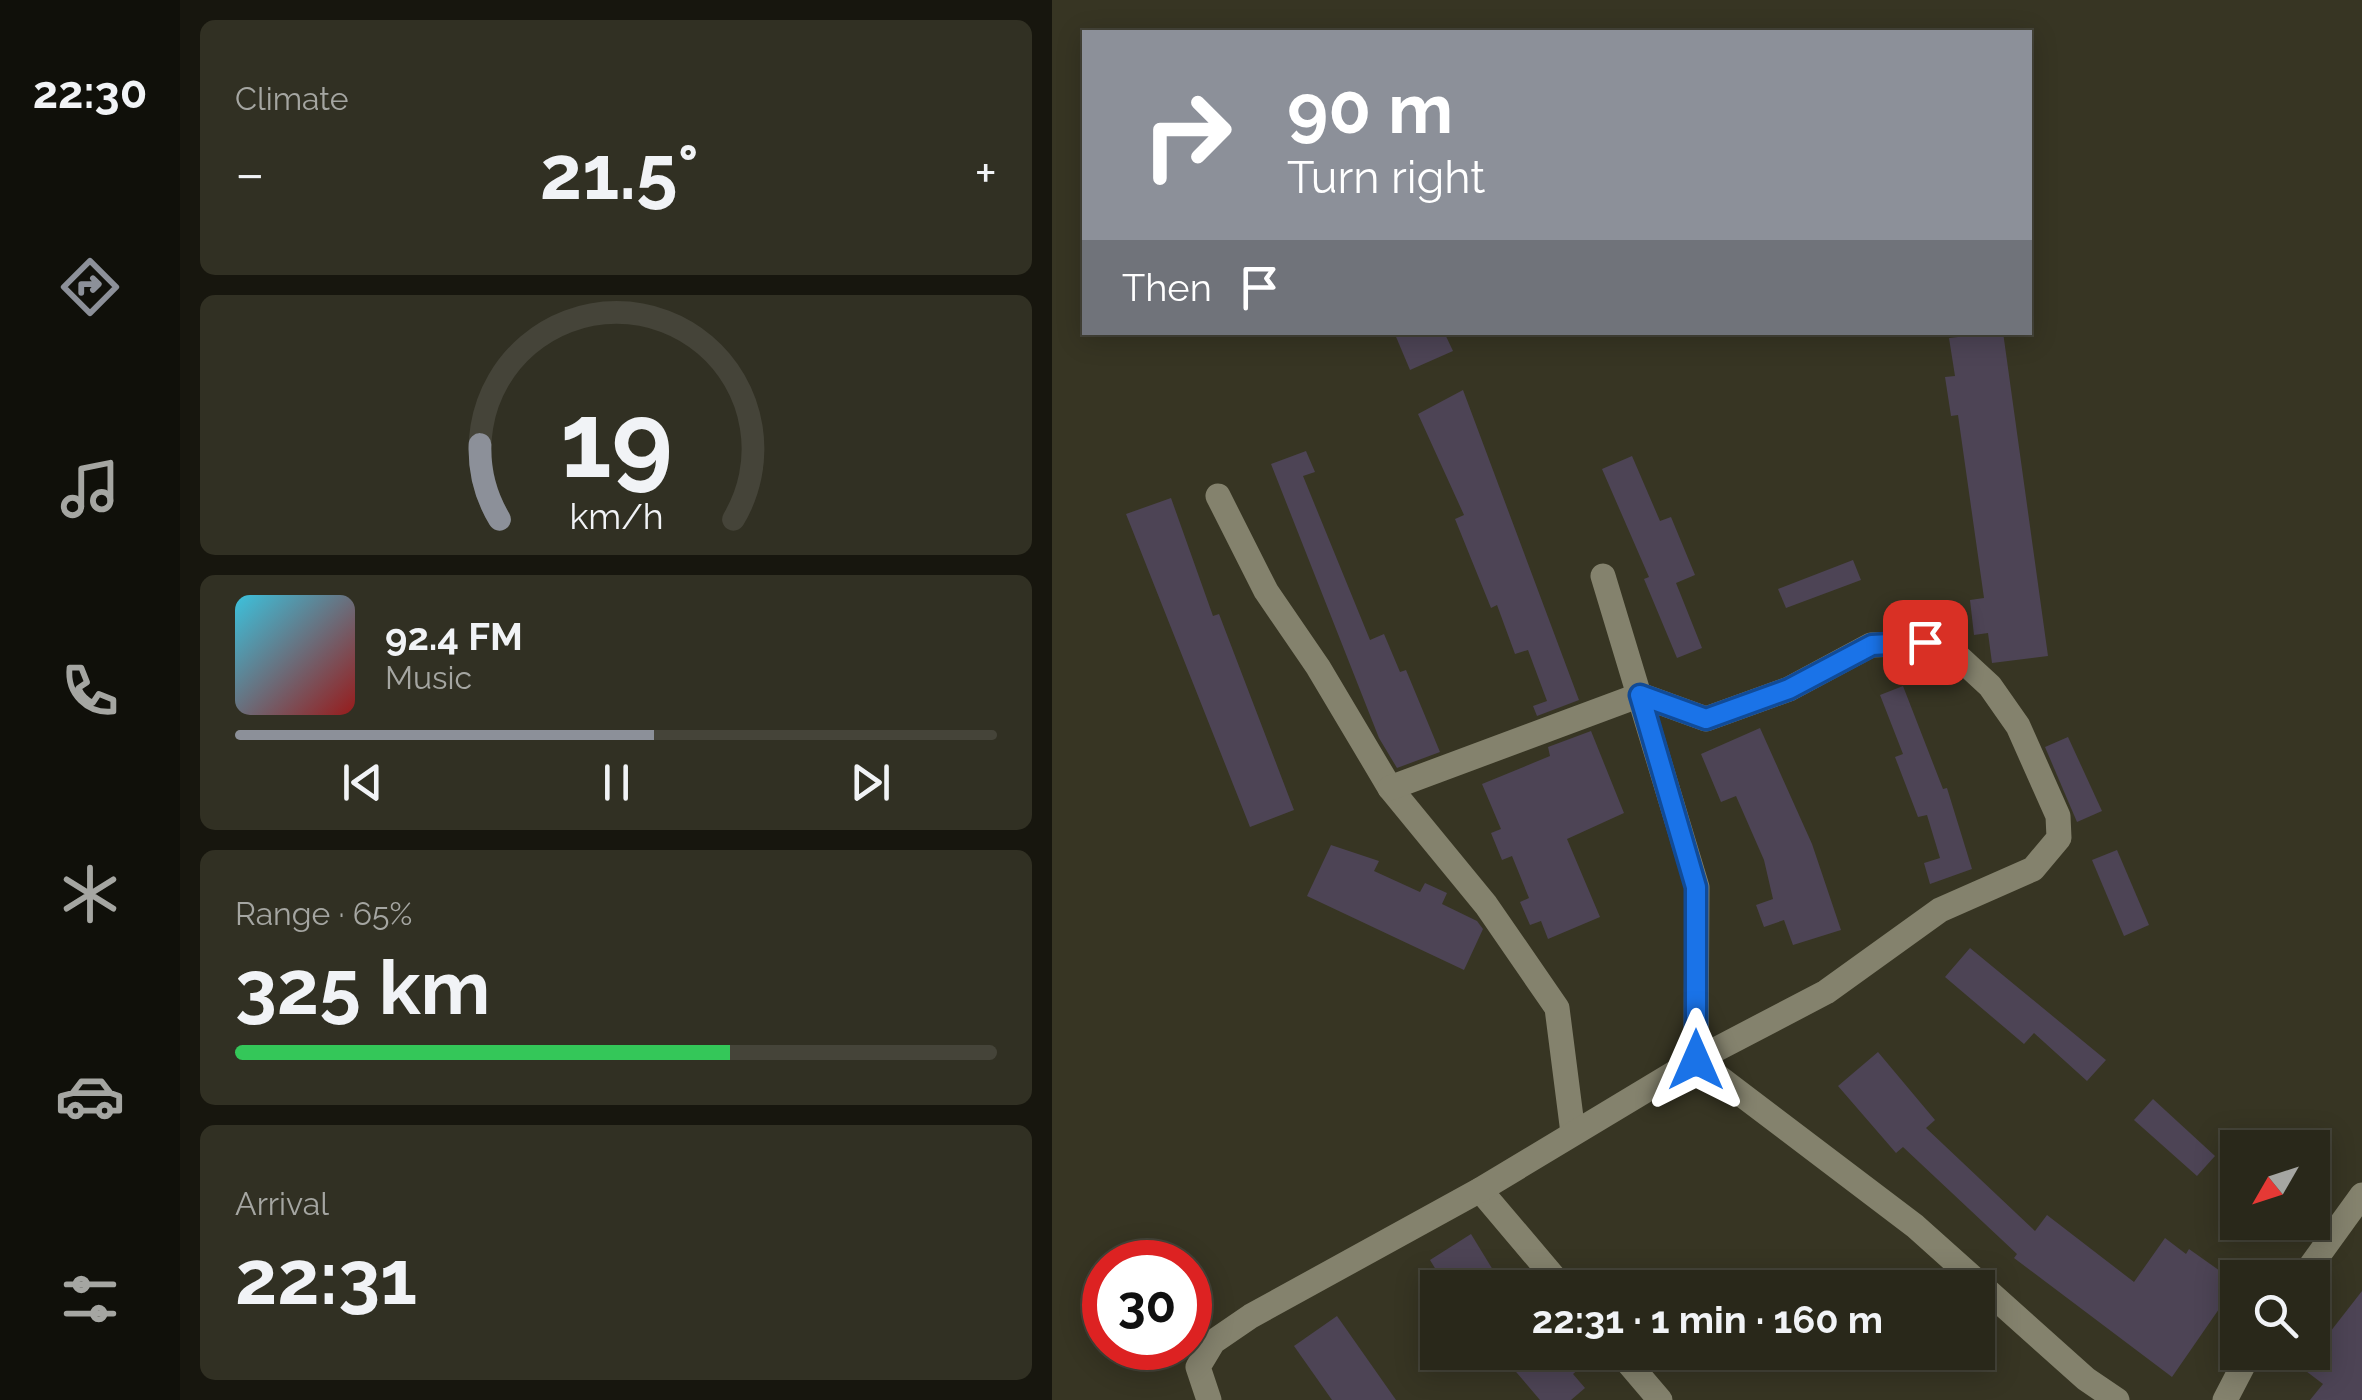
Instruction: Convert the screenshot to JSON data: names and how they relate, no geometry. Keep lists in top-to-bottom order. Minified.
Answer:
{"north":"bottom left","page":{"tabs":"22:30","tile":["Climate",["Range · 65%","325 km"],["Arrival","22:31"]],"turn":["90 m","Turn right"],"heat":["−","21.5°","+"],"then":"Then","song":["92.4 FM","Music"],"limit":"30","trip":"22:31 · 1 min · 160 m","gauge":["19","km/h"]}}
